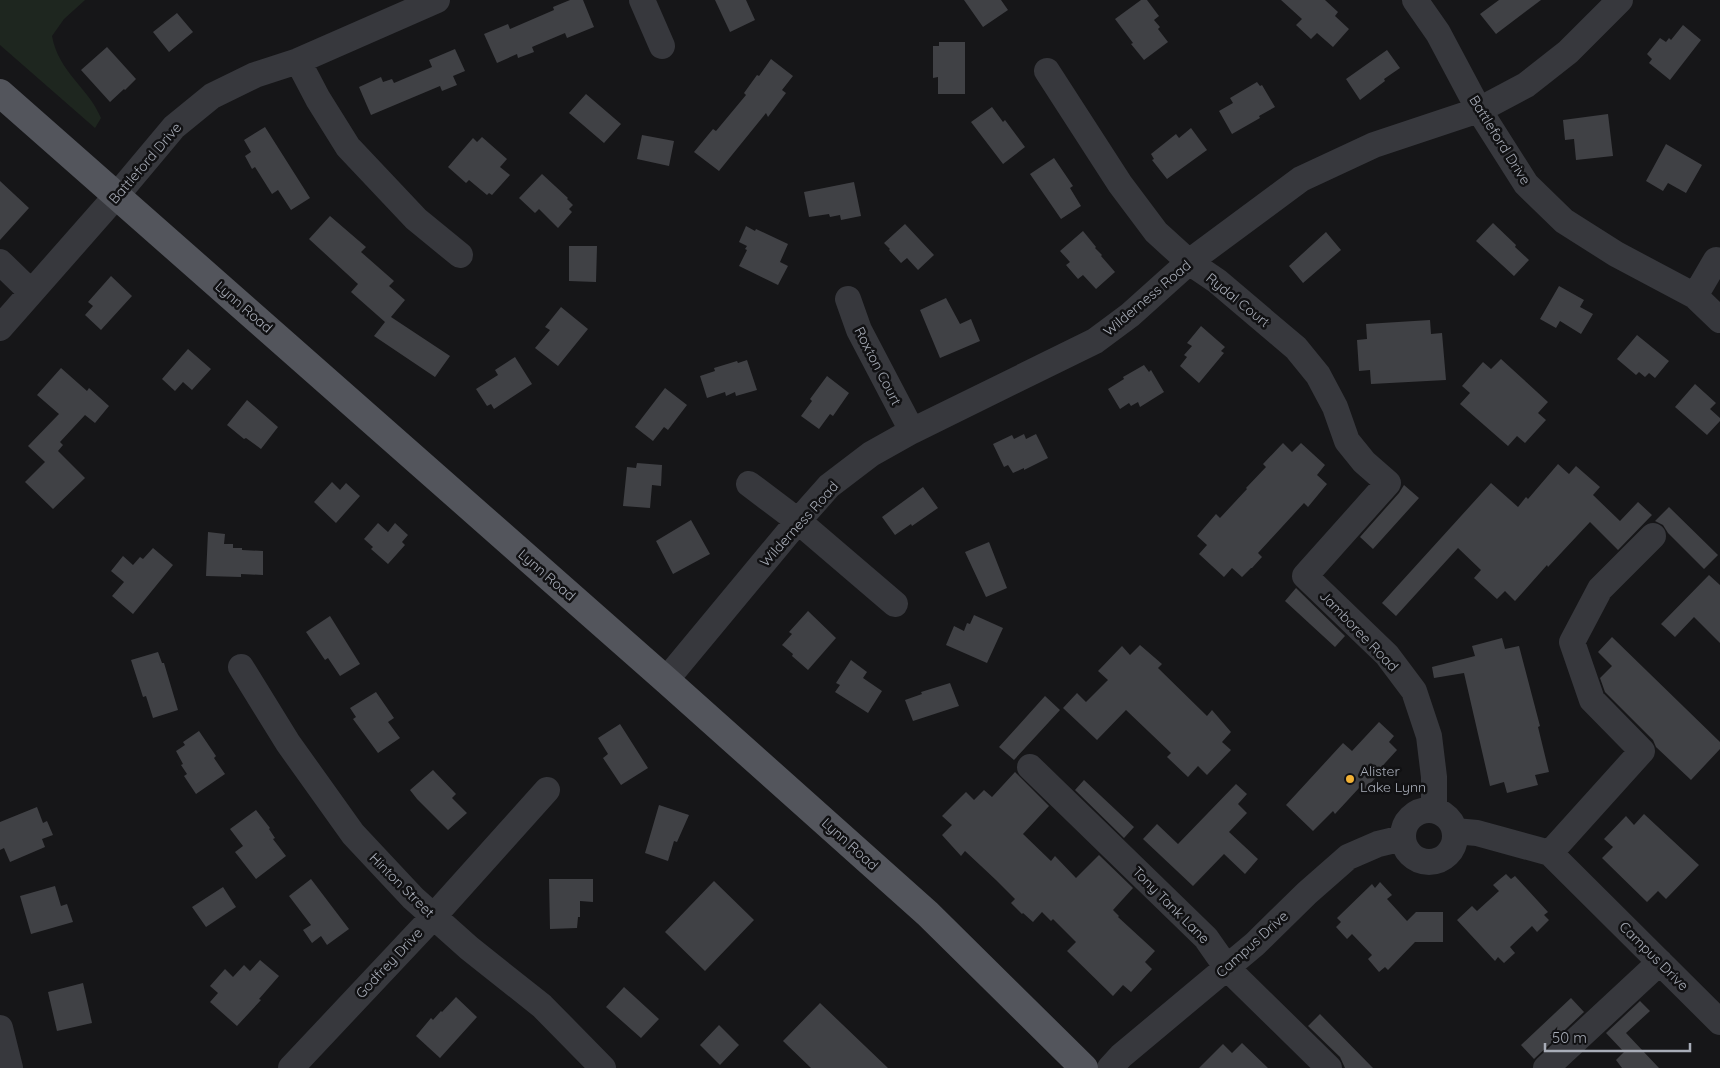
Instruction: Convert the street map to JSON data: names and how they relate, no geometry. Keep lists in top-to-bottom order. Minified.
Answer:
{"streets":{"main road":["Lynn Road"],"street":["Battleford Drive","Wilderness Road","Rydal Court","Roxton Court","Jamboree Road","Hinton Street","Tony Tank Lane","Campus Drive","Godfrey Drive"]},"crossings":[["Battleford Drive","Wilderness Road"],["Battleford Drive","Lynn Road"],["Wilderness Road","Rydal Court"],["Wilderness Road","Lynn Road"],["Wilderness Road","Roxton Court"],["Rydal Court","Jamboree Road"],["Jamboree Road","Campus Drive"],["Hinton Street","Godfrey Drive"],["Tony Tank Lane","Campus Drive"]],"places":["Alister Lake Lynn"],"scale_bar":"50 m"}
